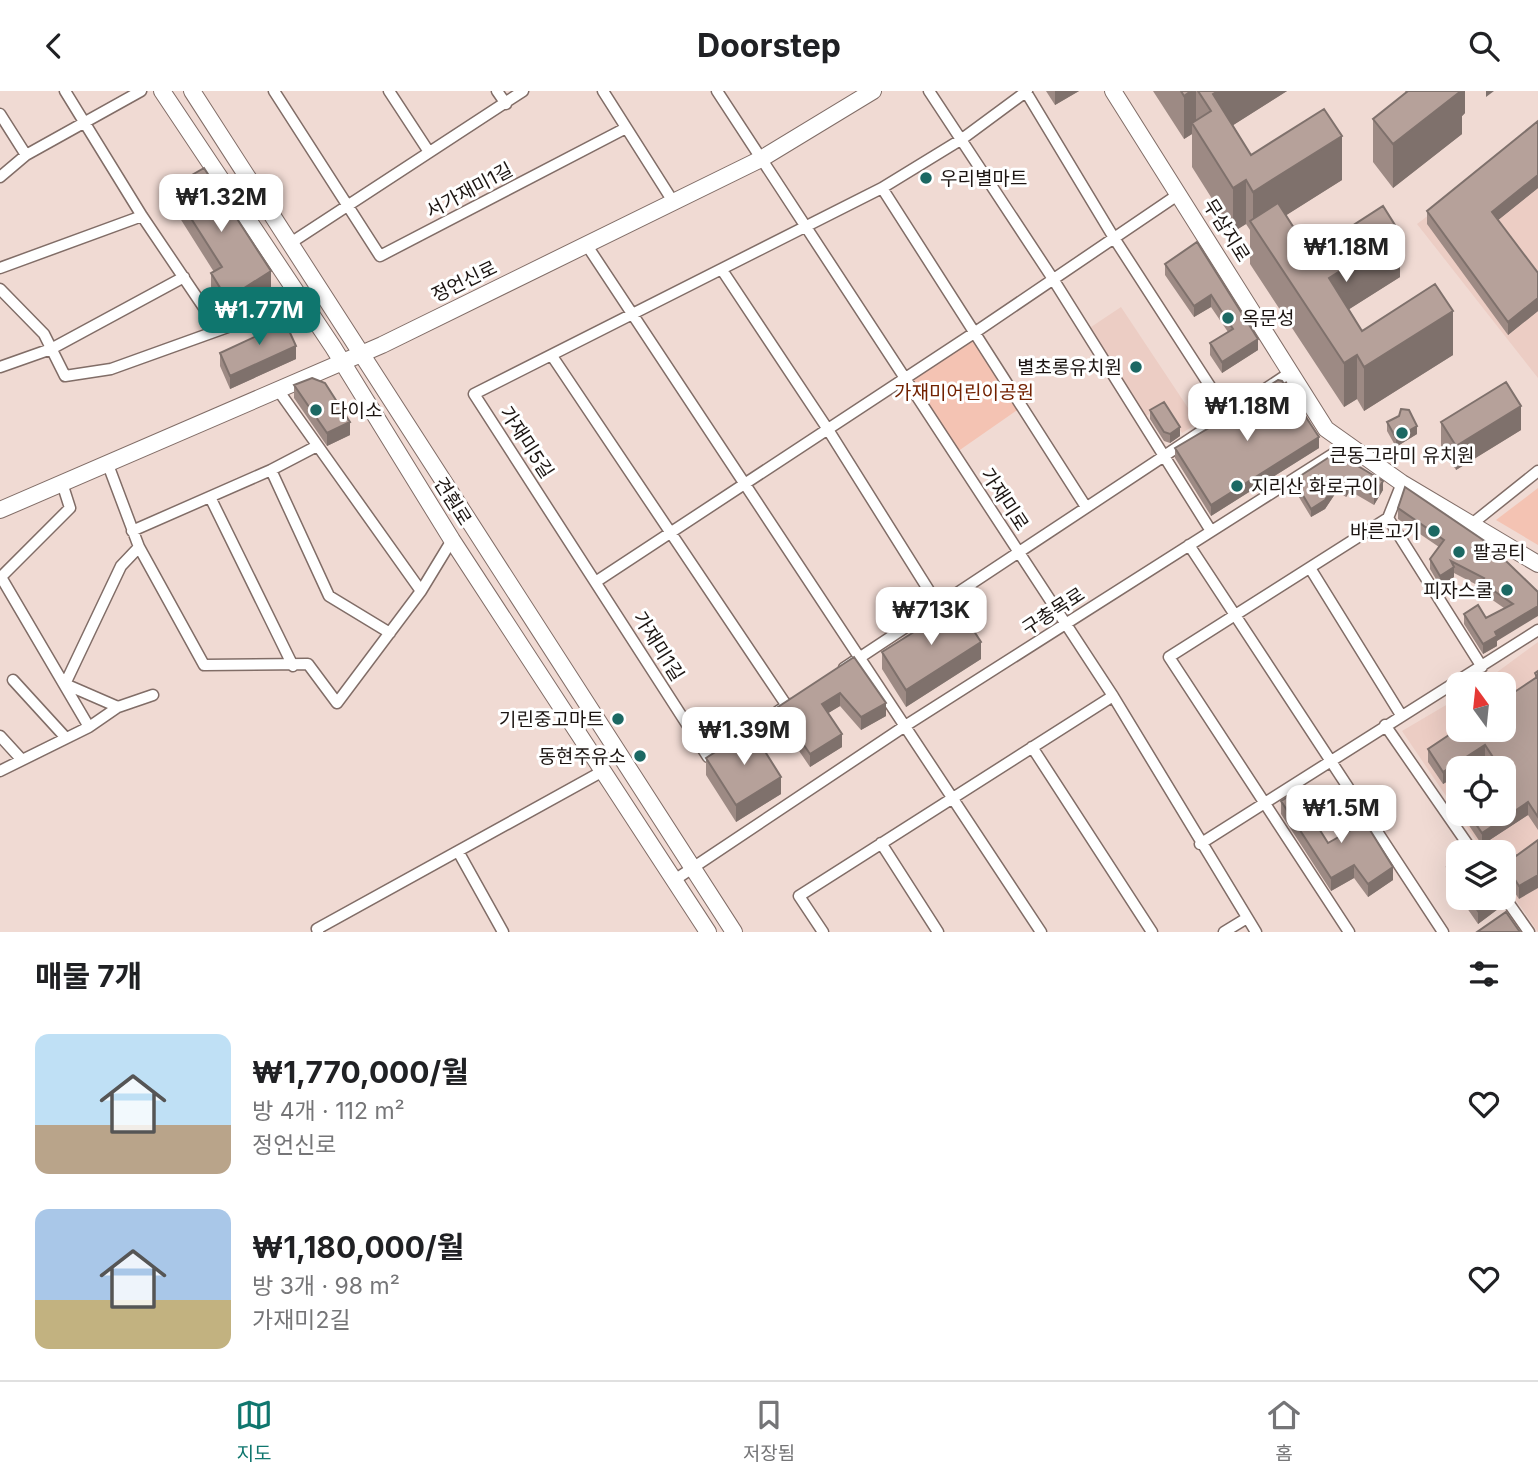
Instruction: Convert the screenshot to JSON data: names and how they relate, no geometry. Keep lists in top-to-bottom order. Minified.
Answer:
{"streets":{"street":["서가재미1길","무삼지로","정언신로","가재미5길","가재미로","견훤로","구총목로","가재미1길"]},"crossings":[["무삼지로","구총목로"],["정언신로","가재미로"],["정언신로","견훤로"],["가재미5길","가재미로"],["가재미5길","가재미1길"],["가재미로","구총목로"],["견훤로","구총목로"]],"parks":["가재미어린이공원"],"places":["우리별마트","옥문성","별초롱유치원","다이소","큰동그라미 유치원","지리산 화로구이","바른고기","팔공티","피자스쿨","기린중고마트","동현주유소"],"north":"top","page":{"header":"Doorstep","price":["₩1.32M","₩1.18M","₩1.77M","₩1.18M","₩713K","₩1.39M","₩1.5M"],"heading":"매물 7개","list":[{"name":"₩1,770,000/월","note":"방 4개 · 112 m² · 정언신로"},{"name":"₩1,180,000/월","note":"방 3개 · 98 m² · 가재미2길"}],"tabs":["지도","저장됨","홈"]}}
